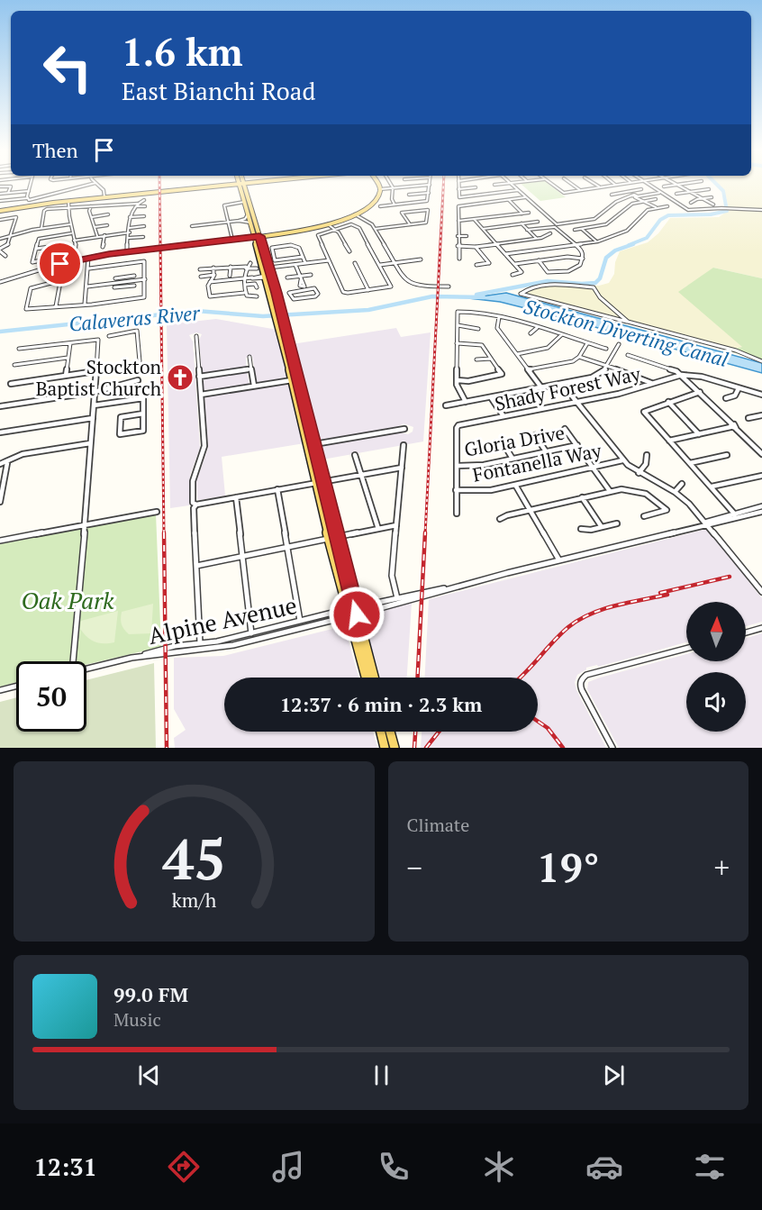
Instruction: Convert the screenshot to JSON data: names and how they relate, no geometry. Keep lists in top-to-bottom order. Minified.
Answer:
{"streets":{"street":["Shady Forest Way","Gloria Drive","Fontanella Way","Alpine Avenue"]},"crossings":[["Shady Forest Way","Gloria Drive"]],"water":["Calaveras River","Stockton Diverting Canal"],"parks":["Oak Park"],"places":{"church":["Stockton Baptist Church"]},"north":"top","page":{"turn":["1.6 km","East Bianchi Road"],"then":"Then","limit":"50","trip":"12:37 · 6 min · 2.3 km","tile":"Climate","heat":["−","19°","+"],"song":["99.0 FM","Music"],"tabs":"12:31","gauge":["45","km/h"]}}
